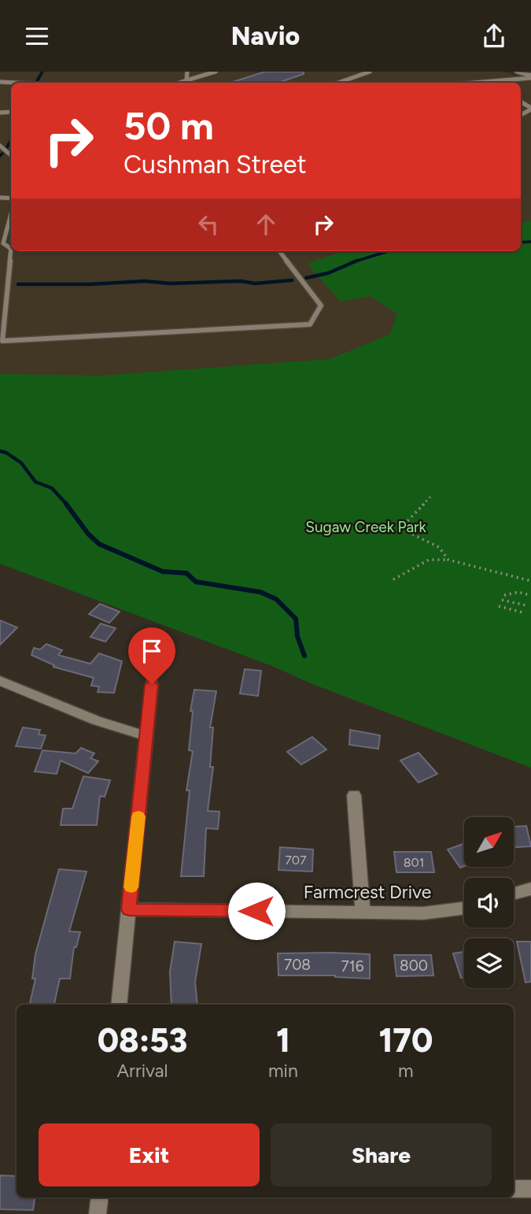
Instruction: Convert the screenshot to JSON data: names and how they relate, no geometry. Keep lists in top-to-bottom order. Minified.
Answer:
{"streets":{"street":["Farmcrest Drive"]},"parks":["Sugaw Creek Park"],"house_numbers":["707","801","708","800","716"],"north":"top right","page":{"header":"Navio","turn":["50 m","Cushman Street"],"eta":["08:53","Arrival","1","min","170","m"],"buttons":["Exit","Share"]}}
